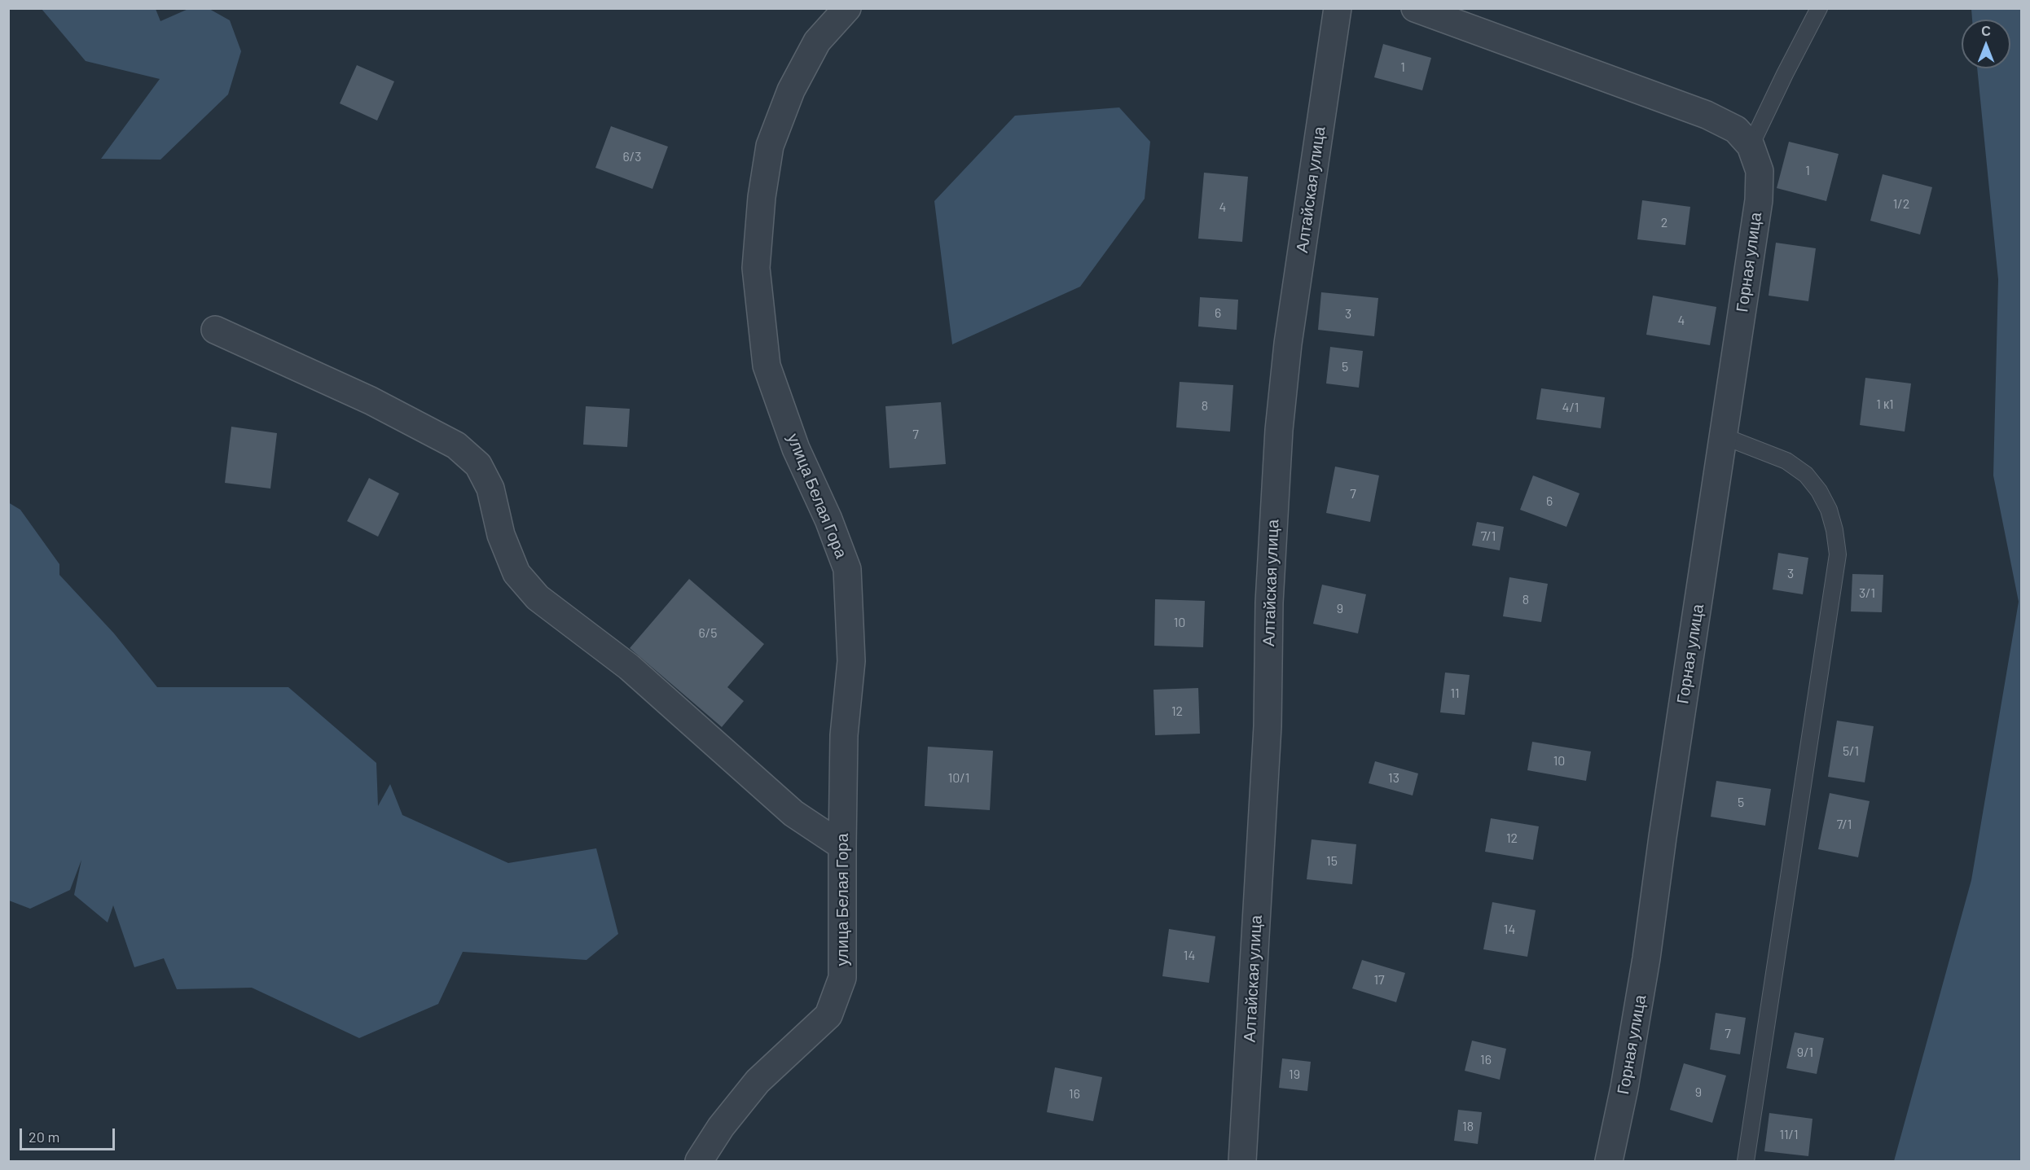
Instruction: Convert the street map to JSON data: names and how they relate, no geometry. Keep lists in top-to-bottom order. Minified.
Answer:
{"streets":{"street":["Алтайская улица","Горная улица","улица Белая Гора"]},"house_numbers":["1","6/3","1","1/2","4","2","6","3","4","5","1 к1","8","4/1","7","7","6","7/1","3","3/1","8","9","10","6/5","11","12","5/1","10","10/1","13","5","7/1","12","15","14","14","17","7","9/1","16","19","9","16","18","11/1"],"scale_bar":"20 m","north":"top"}
